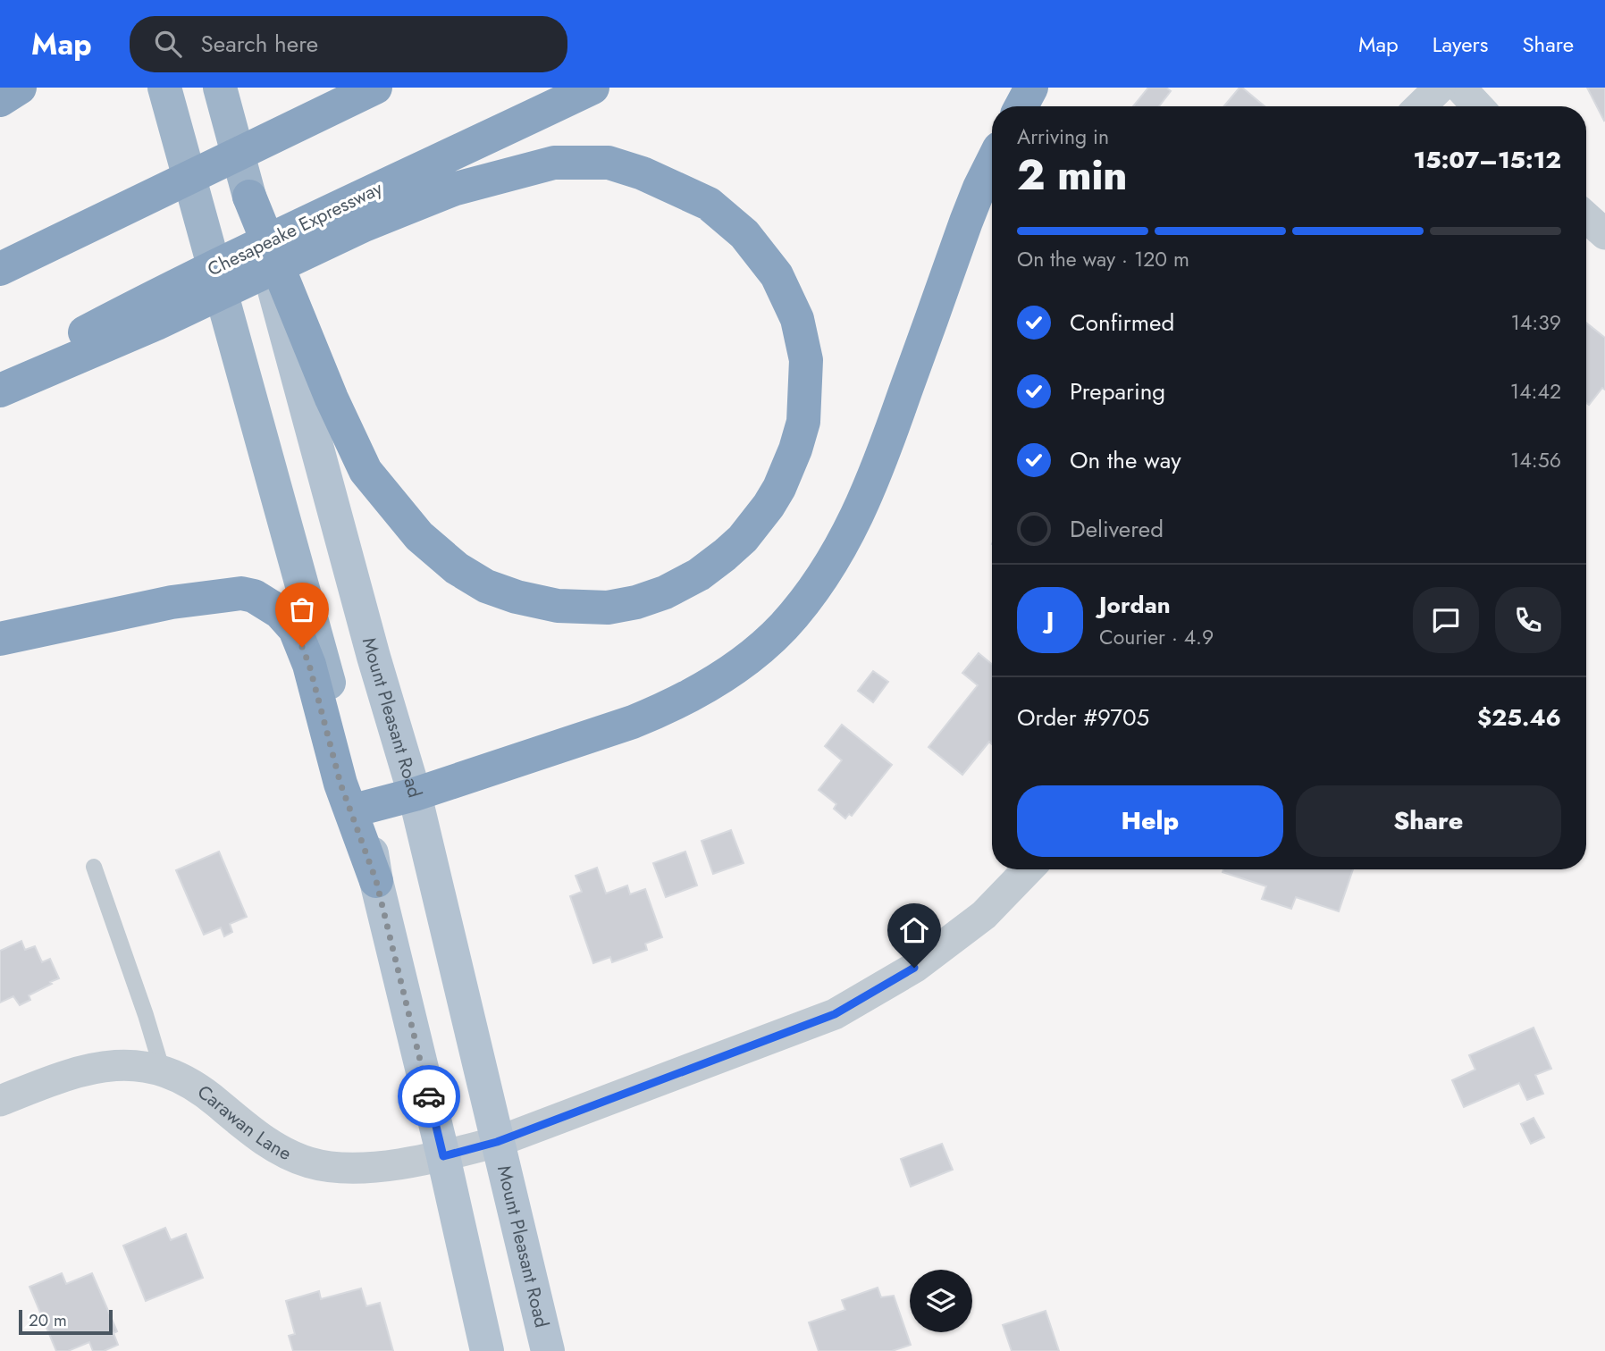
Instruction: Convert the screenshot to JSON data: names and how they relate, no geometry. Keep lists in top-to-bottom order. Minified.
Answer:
{"streets":{"highway":["Chesapeake Expressway","Mount Pleasant Road"],"street":["Carawan Lane"]},"crossings":[["Mount Pleasant Road","Carawan Lane"]],"scale_bar":"20 m","page":{"header":"Map","search":"Search here","nav":["Map","Layers","Share"],"heading":["2 min","Arriving in","15:07–15:12"],"panel":["Jordan","Courier · 4.9","Order #9705","$25.46"],"bar":"On the way · 120 m","list":[["Confirmed","14:39"],["Preparing","14:42"],["On the way","14:56"],"Delivered"],"round":"J","buttons":["Help","Share"],"scale":"20 m"}}
